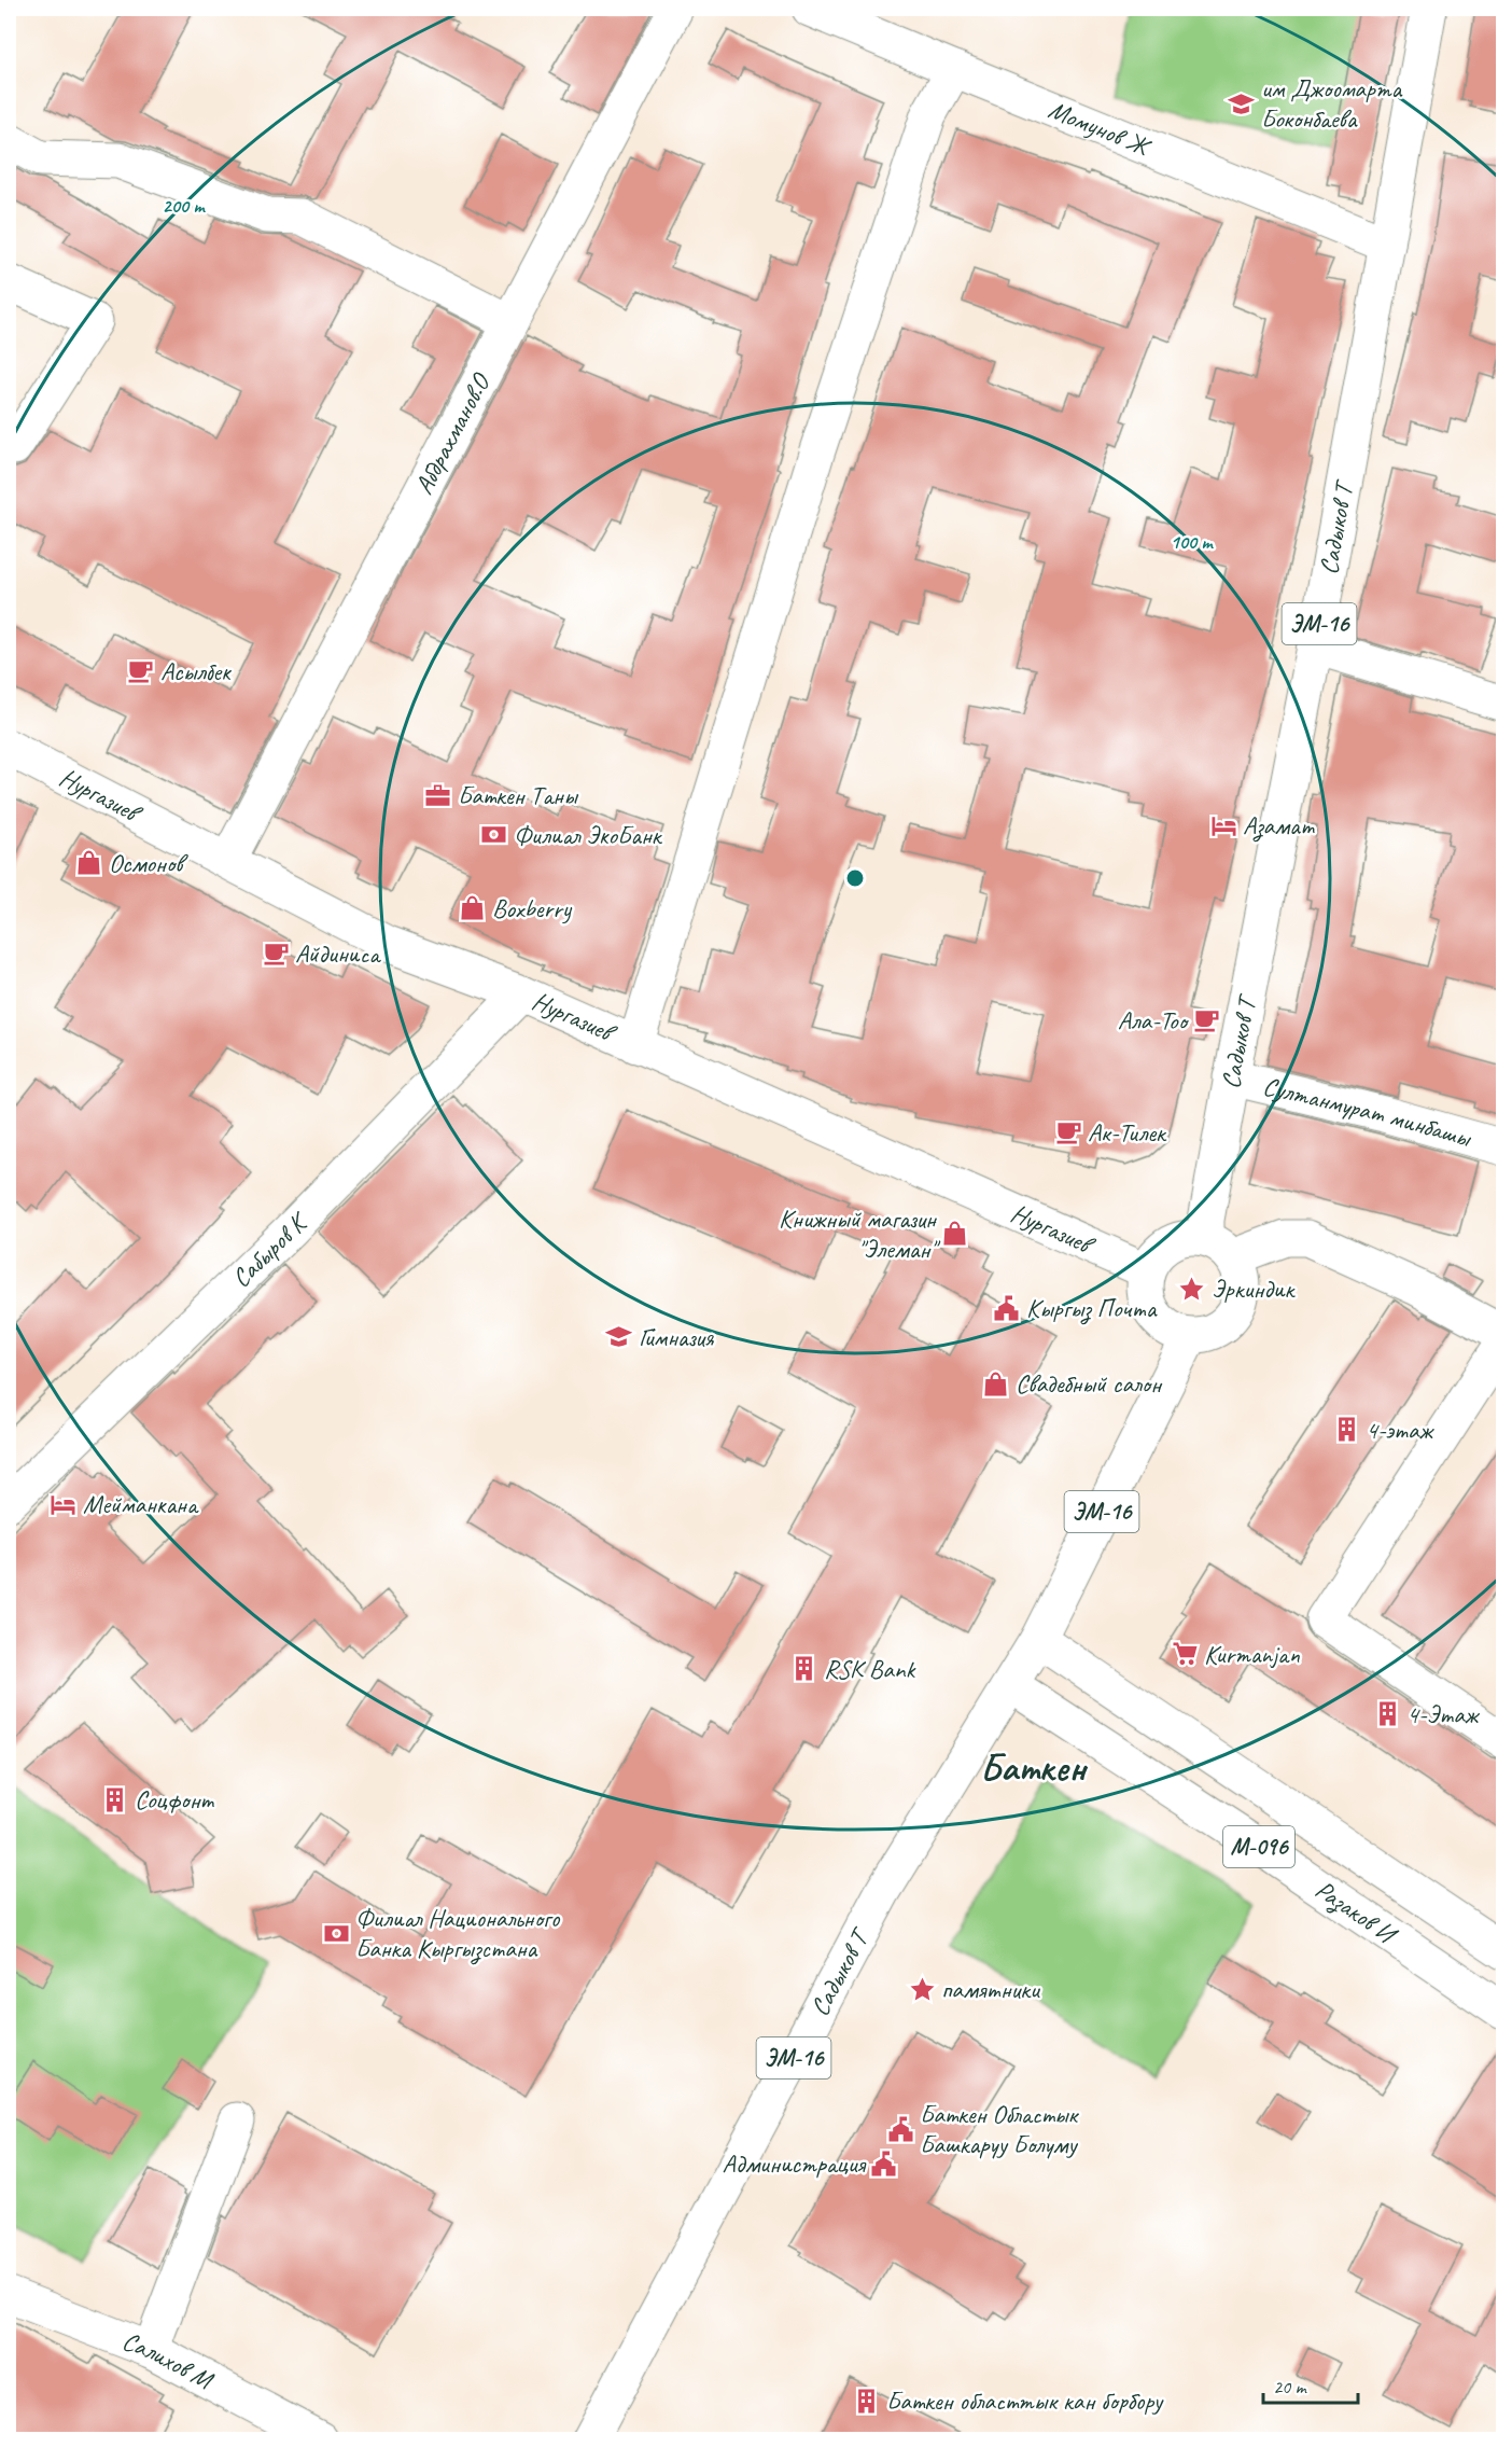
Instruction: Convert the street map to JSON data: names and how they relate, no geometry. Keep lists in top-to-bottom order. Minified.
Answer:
{"streets":{"main road":["Момунов Ж","Абдрахманов.О","Садыков Т","ЭМ-16","Нургазиев","Султанмурат минбашы","Сабыров К","М-096","Разаков И","Салихов М"]},"crossings":[["Момунов Ж","Садыков Т"],["Абдрахманов.О","Нургазиев"],["Садыков Т","ЭМ-16"],["Садыков Т","Нургазиев"],["Садыков Т","Султанмурат минбашы"],["Садыков Т","Разаков И"],["ЭМ-16","Нургазиев"],["ЭМ-16","Разаков И"],["Нургазиев","Сабыров К"]],"districts":["Баткен"],"places":{"school or university":["им Джоомарта Боконбаева","Гимназия"],"cafe":["Асылбек","Айдиниса","Ала-Тоо","Ак-Тилек"],"office":["Баткен Таны"],"hotel":["Азамат","Мейманкана"],"bank":["Филиал ЭкоБанк","Филиал Национального Банка Кыргызстана"],"shop":["Осмонов","Boxberry","Книжный магазин \"Элеман\"","Cвадебный салон"],"place":["Эркиндик","памятники"],"public building":["Кыргыз Почта","Баткен Областык Башкаруу Болуму","Администрация"],"building":["4-этаж","RSK Bank","4-Этаж","Соцфонт","Баткен областтык кан борбору"],"supermarket":["Kurmanjan"]},"scale_bar":"20 m","rings":["200 m","100 m"]}
